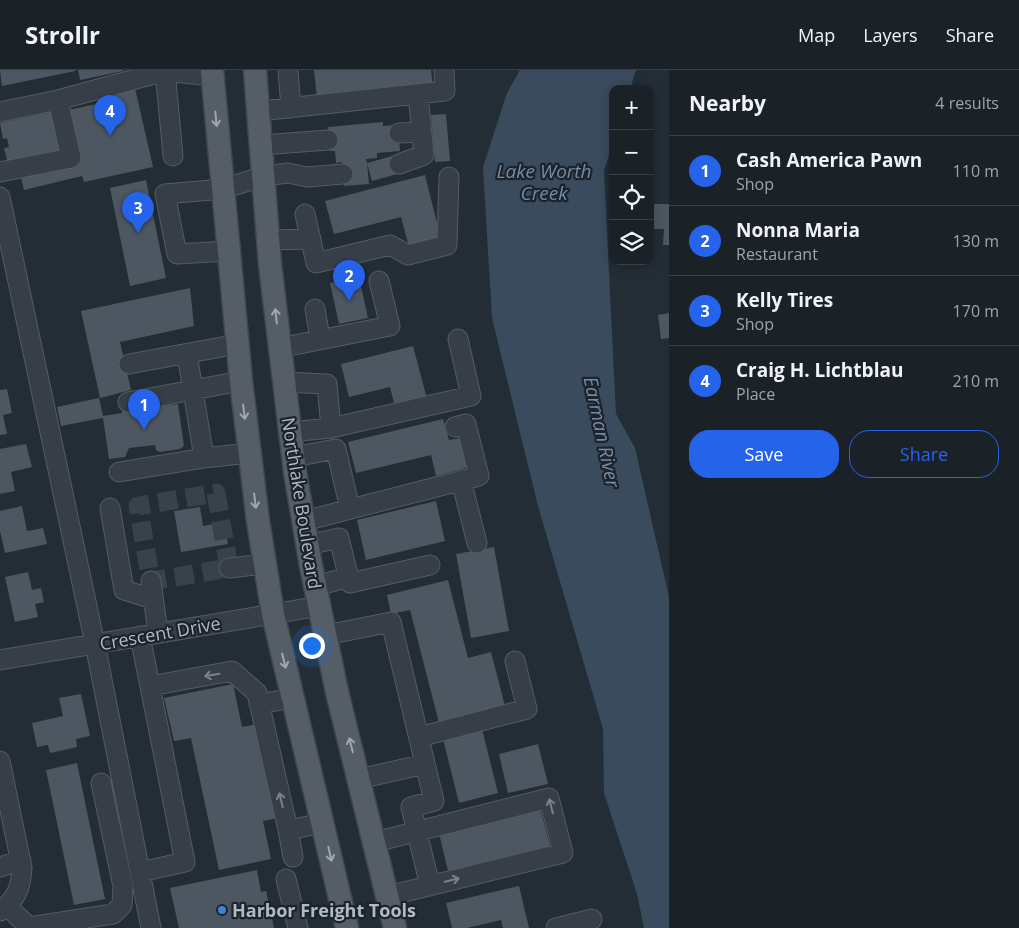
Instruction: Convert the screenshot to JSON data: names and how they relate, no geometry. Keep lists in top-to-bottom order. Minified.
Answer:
{"streets":{"main road":["Northlake Boulevard"],"street":["Crescent Drive"]},"crossings":[["Northlake Boulevard","Crescent Drive"]],"water":["Lake Worth Creek","Earman River"],"places":["Harbor Freight Tools"],"page":{"header":"Strollr","nav":["Map","Layers","Share"],"heading":["Nearby","4 results"],"map_buttons":["+","−"],"pins":["4","3","2","1"],"list":[{"mark":"1","name":"Cash America Pawn","note":"Shop","value":"110 m"},{"mark":"2","name":"Nonna Maria","note":"Restaurant","value":"130 m"},{"mark":"3","name":"Kelly Tires","note":"Shop","value":"170 m"},{"mark":"4","name":"Craig H. Lichtblau","note":"Place","value":"210 m"}],"buttons":["Save","Share"]}}
